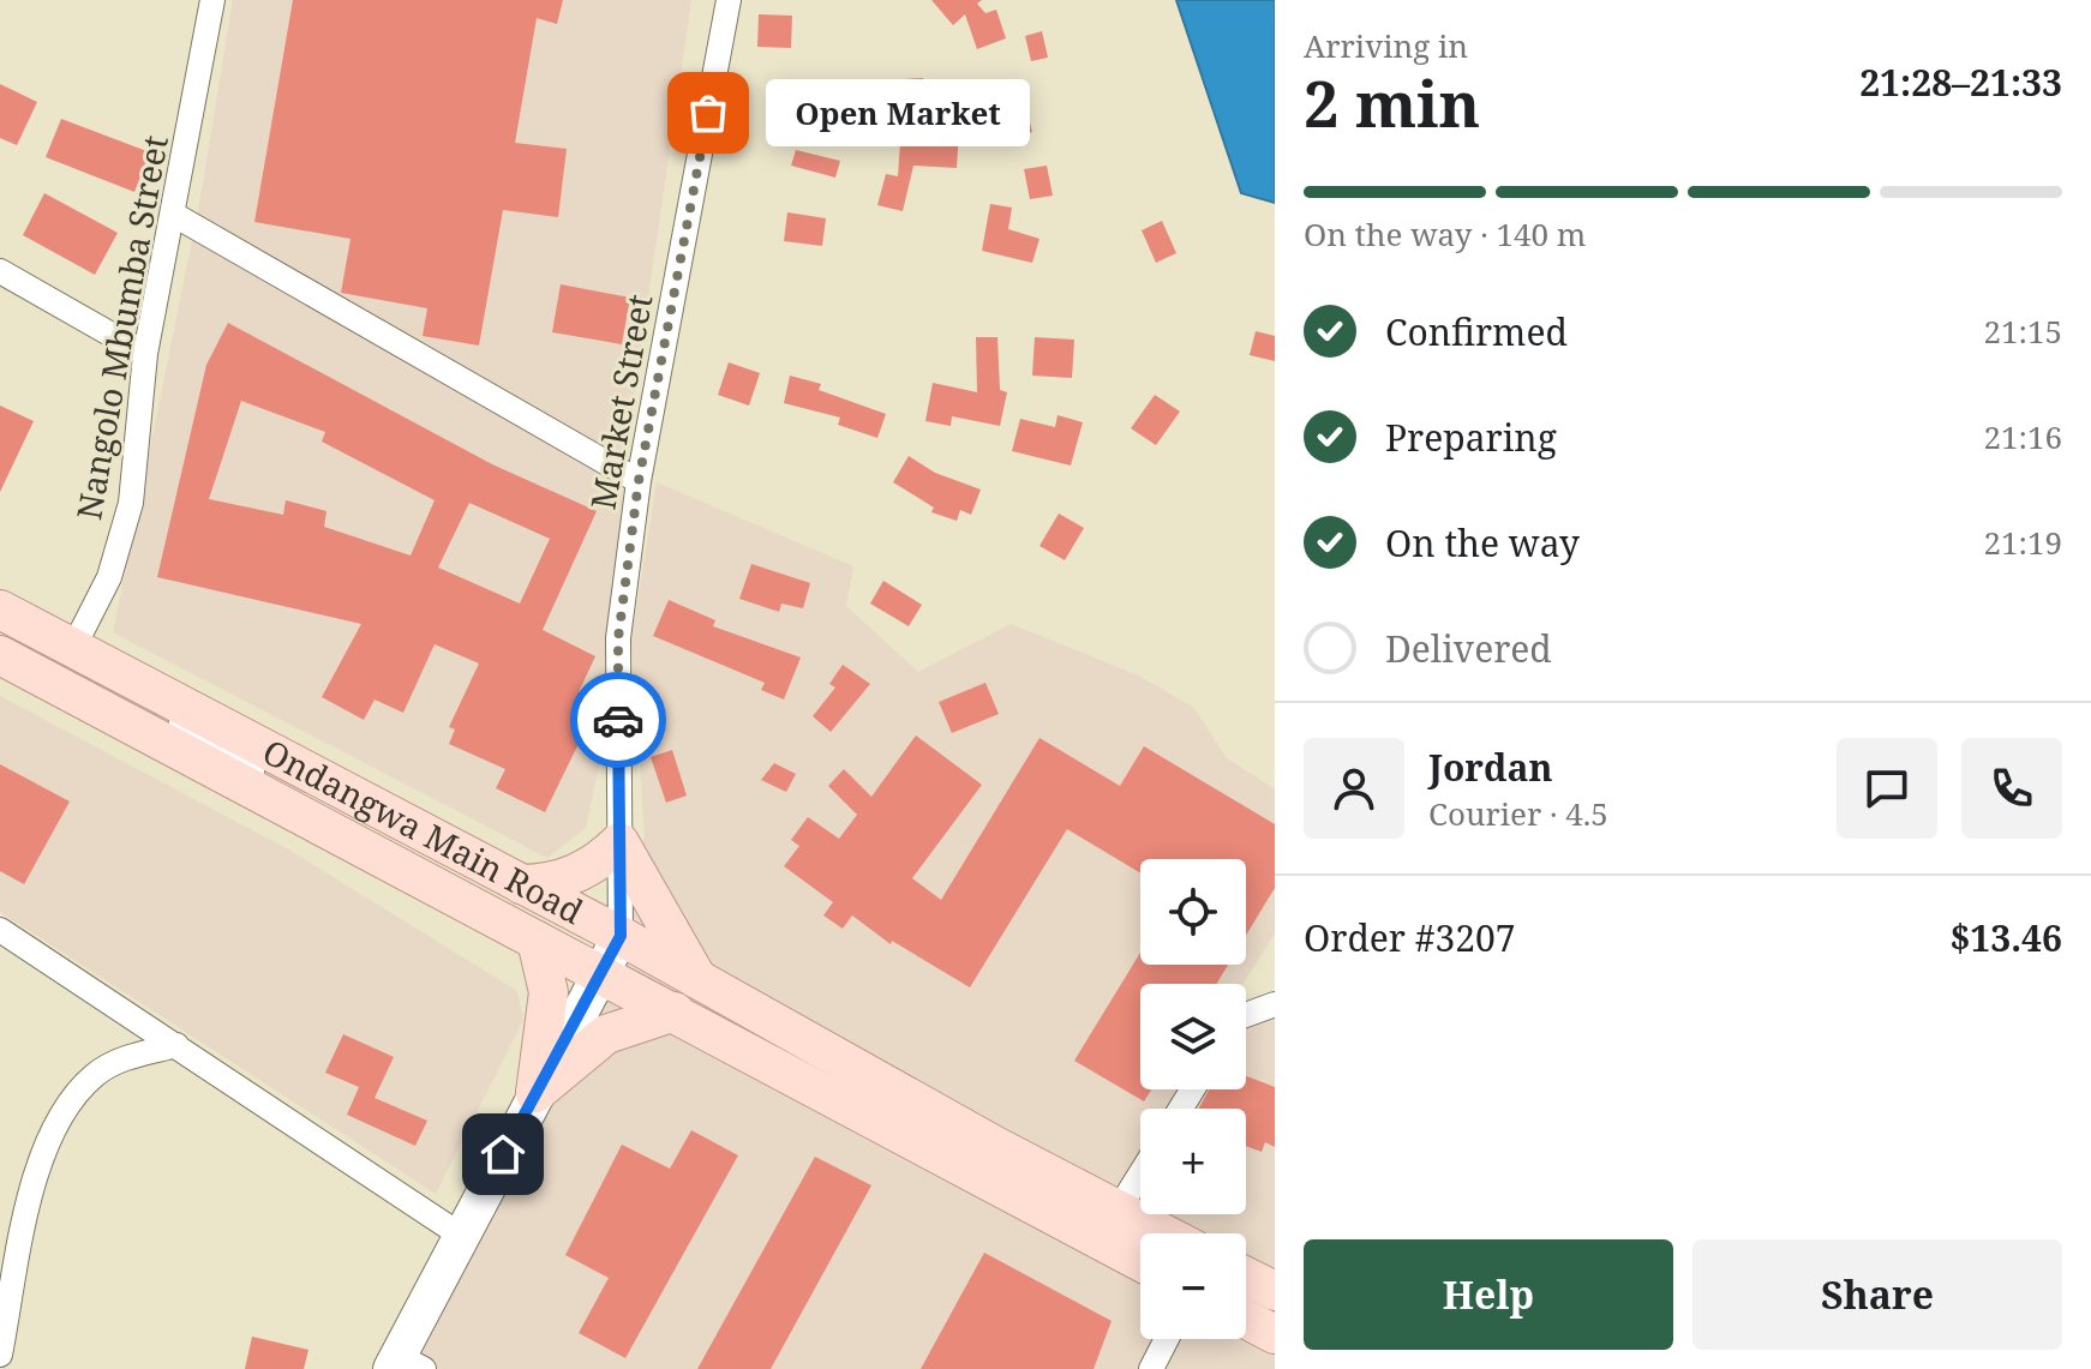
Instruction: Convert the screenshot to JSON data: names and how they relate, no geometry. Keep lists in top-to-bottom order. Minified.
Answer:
{"streets":{"main road":["Ondangwa Main Road"],"street":["Nangolo Mbumba Street","Market Street"]},"crossings":[["Nangolo Mbumba Street","Ondangwa Main Road"],["Market Street","Ondangwa Main Road"]],"places":["Open Market"],"page":{"heading":["2 min","Arriving in","21:28–21:33"],"panel":["Jordan","Courier · 4.5","Order #3207","$13.46"],"bubble":"Open Market","bar":"On the way · 140 m","list":[["Confirmed","21:15"],["Preparing","21:16"],["On the way","21:19"],"Delivered"],"map_buttons":["+","−"],"buttons":["Help","Share"]}}
